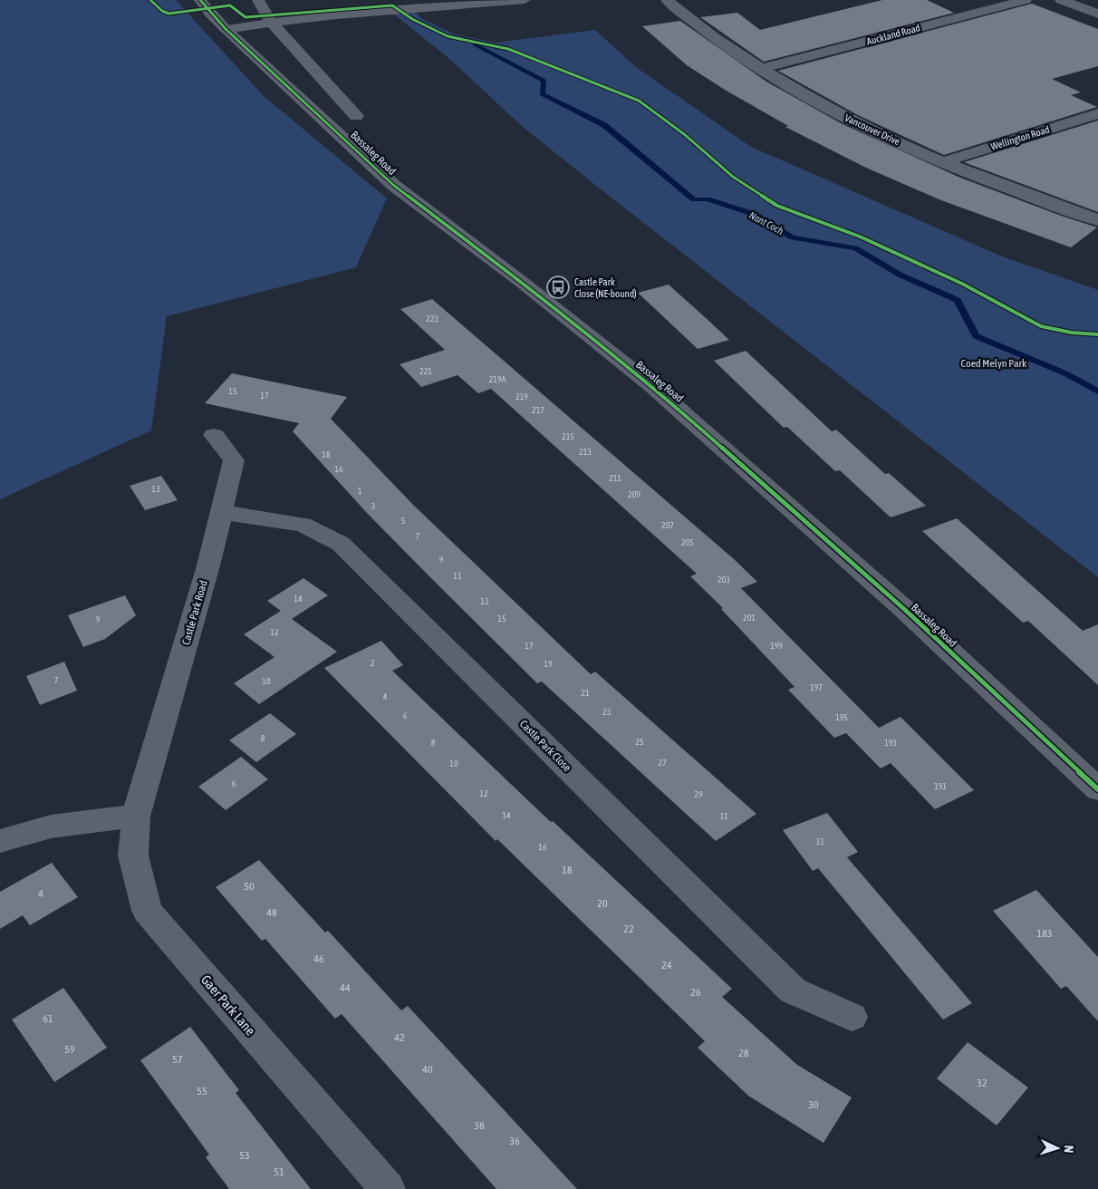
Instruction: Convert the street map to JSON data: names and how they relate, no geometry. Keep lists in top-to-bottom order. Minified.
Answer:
{"streets":{"street":["Auckland Road","Vancouver Drive","Wellington Road","Bassaleg Road","Castle Park Road","Castle Park Close","Gaer Park Lane"]},"crossings":[["Auckland Road","Vancouver Drive"],["Vancouver Drive","Wellington Road"],["Castle Park Road","Castle Park Close"],["Castle Park Road","Gaer Park Lane"]],"water":["Nant Coch"],"parks":["Coed Melyn Park"],"places":{"bus stop":["Castle Park Close (NE-bound)"]},"house_numbers":["223","221","219A","15","17","219","217","215","213","18","16","211","13","1","209","3","5","207","7","205","9","11","203","14","13","201","15","9","12","17","199","2","19","7","10","197","21","4","23","6","195","8","25","8","193","27","10","6","191","12","29","14","31","33","16","18","50","4","20","48","22","183","46","24","44","26","61","42","59","28","57","40","32","55","30","38","36","53","51"],"north":"right"}
